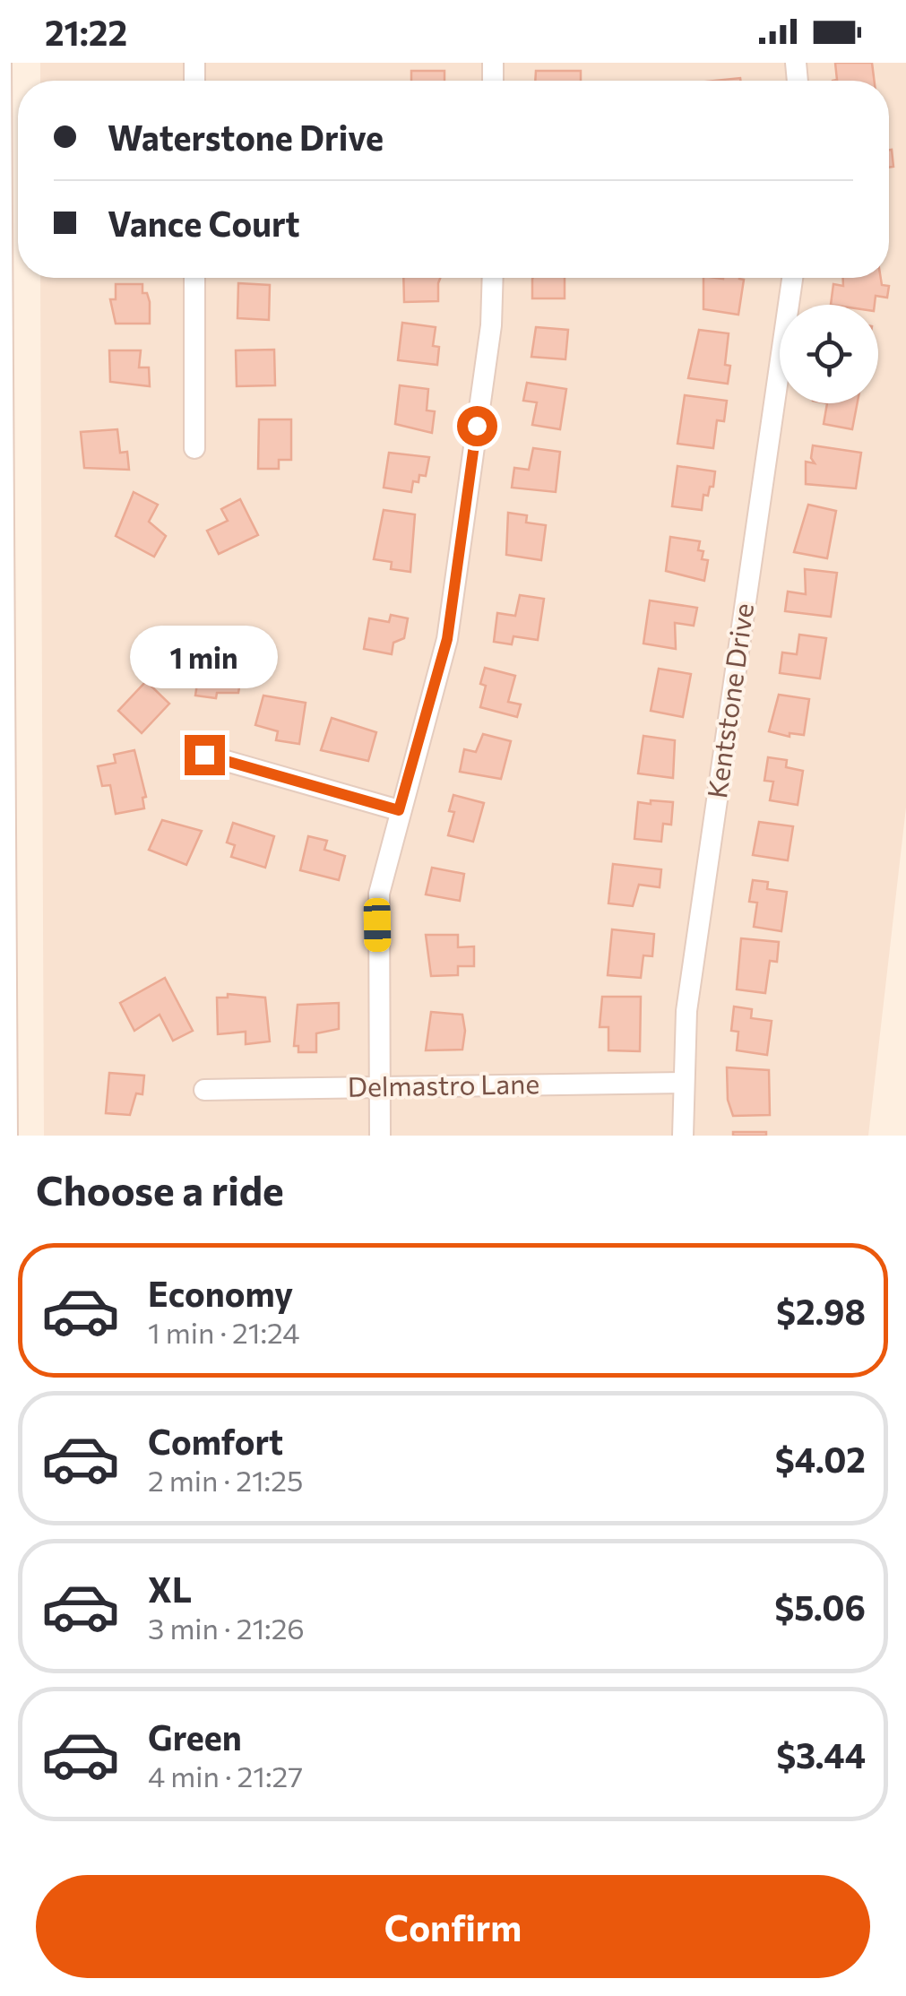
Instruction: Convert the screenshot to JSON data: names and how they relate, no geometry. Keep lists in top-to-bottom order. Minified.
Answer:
{"streets":{"street":["Kentstone Drive","Delmastro Lane"]},"crossings":[["Kentstone Drive","Delmastro Lane"]],"page":{"status":"21:22","banner":["Waterstone Drive","Vance Court"],"bubble":"1 min","heading":"Choose a ride","list":[{"name":"Economy","note":"1 min · 21:24","value":"$2.98"},{"name":"Comfort","note":"2 min · 21:25","value":"$4.02"},{"name":"XL","note":"3 min · 21:26","value":"$5.06"},{"name":"Green","note":"4 min · 21:27","value":"$3.44"}],"buttons":"Confirm"}}
